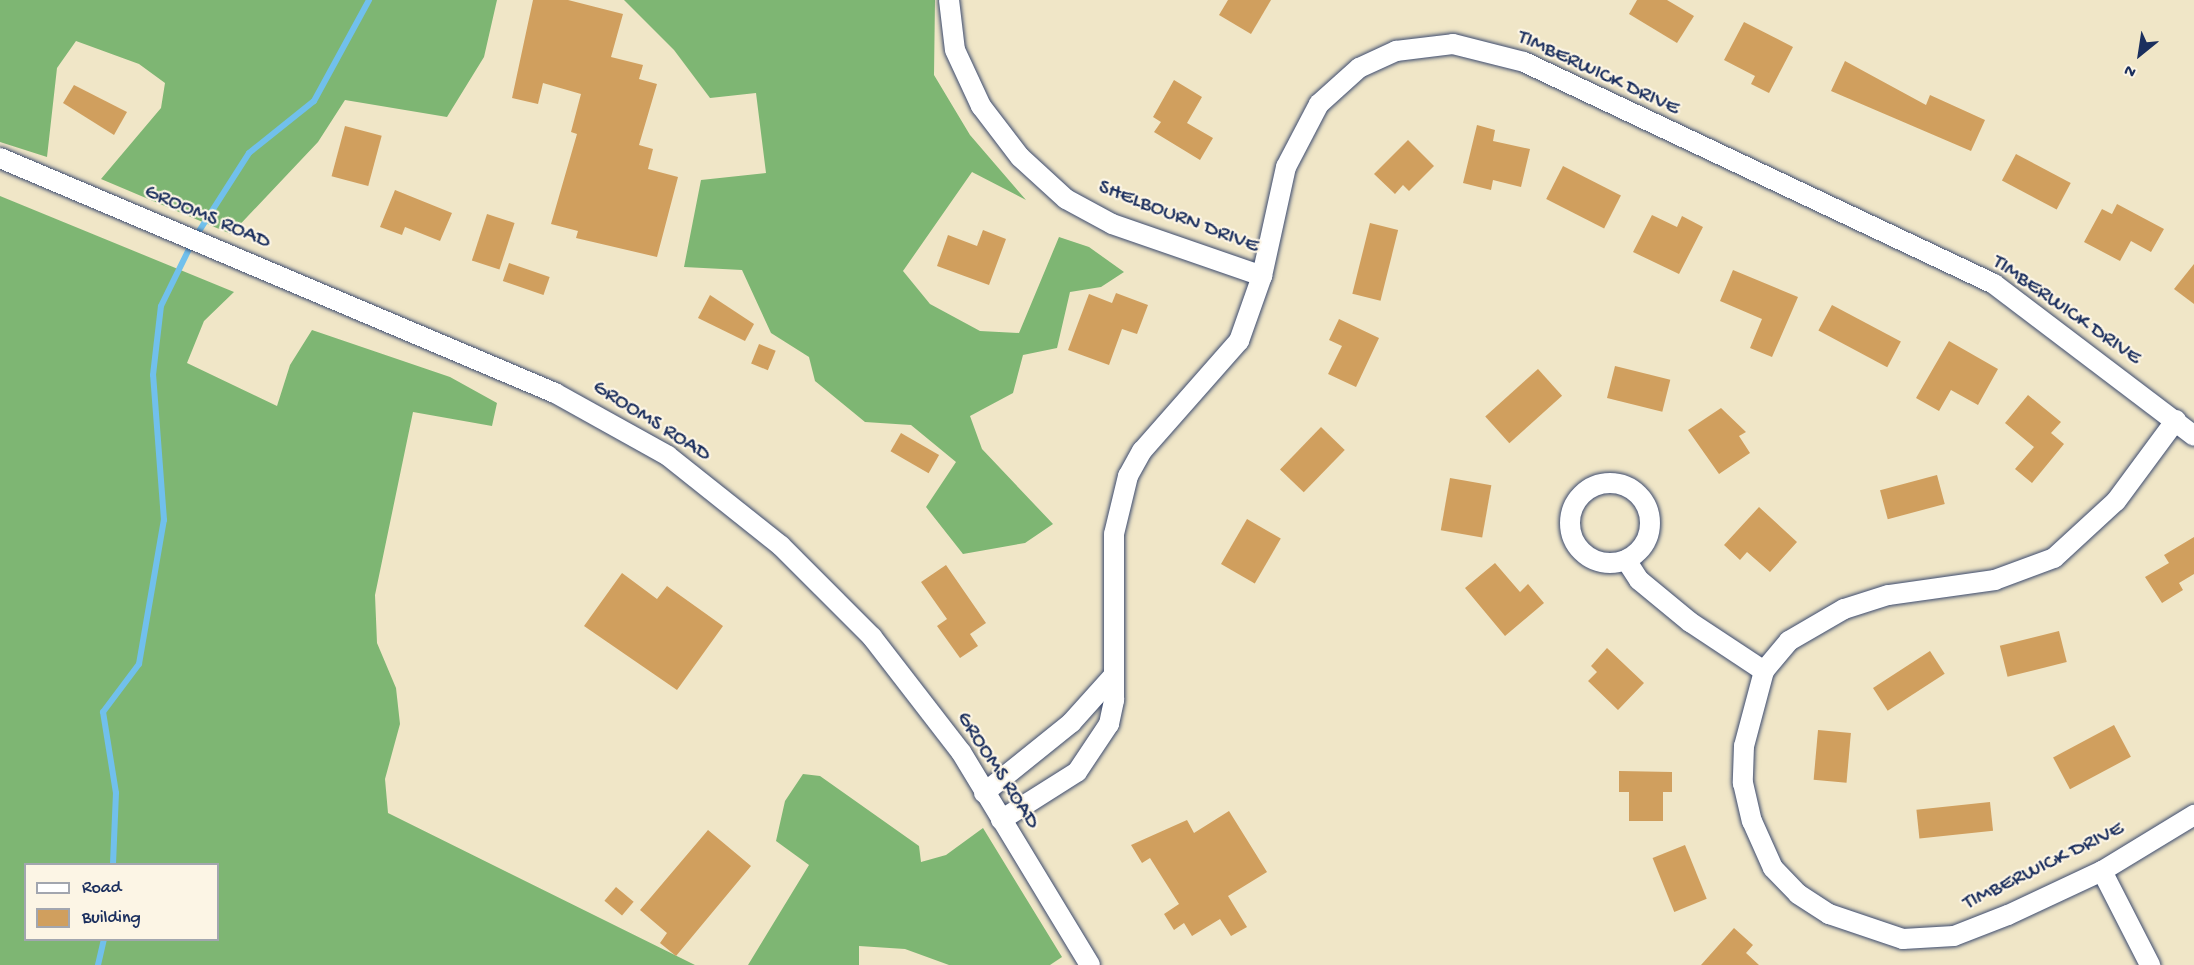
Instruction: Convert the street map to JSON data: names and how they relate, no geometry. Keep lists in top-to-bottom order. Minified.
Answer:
{"streets":{"street":["TIMBERWICK DRIVE","GROOMS ROAD","SHELBOURN DRIVE"]},"crossings":[["TIMBERWICK DRIVE","GROOMS ROAD"],["TIMBERWICK DRIVE","SHELBOURN DRIVE"]],"legend":["Road","Building"],"north":"bottom left"}
